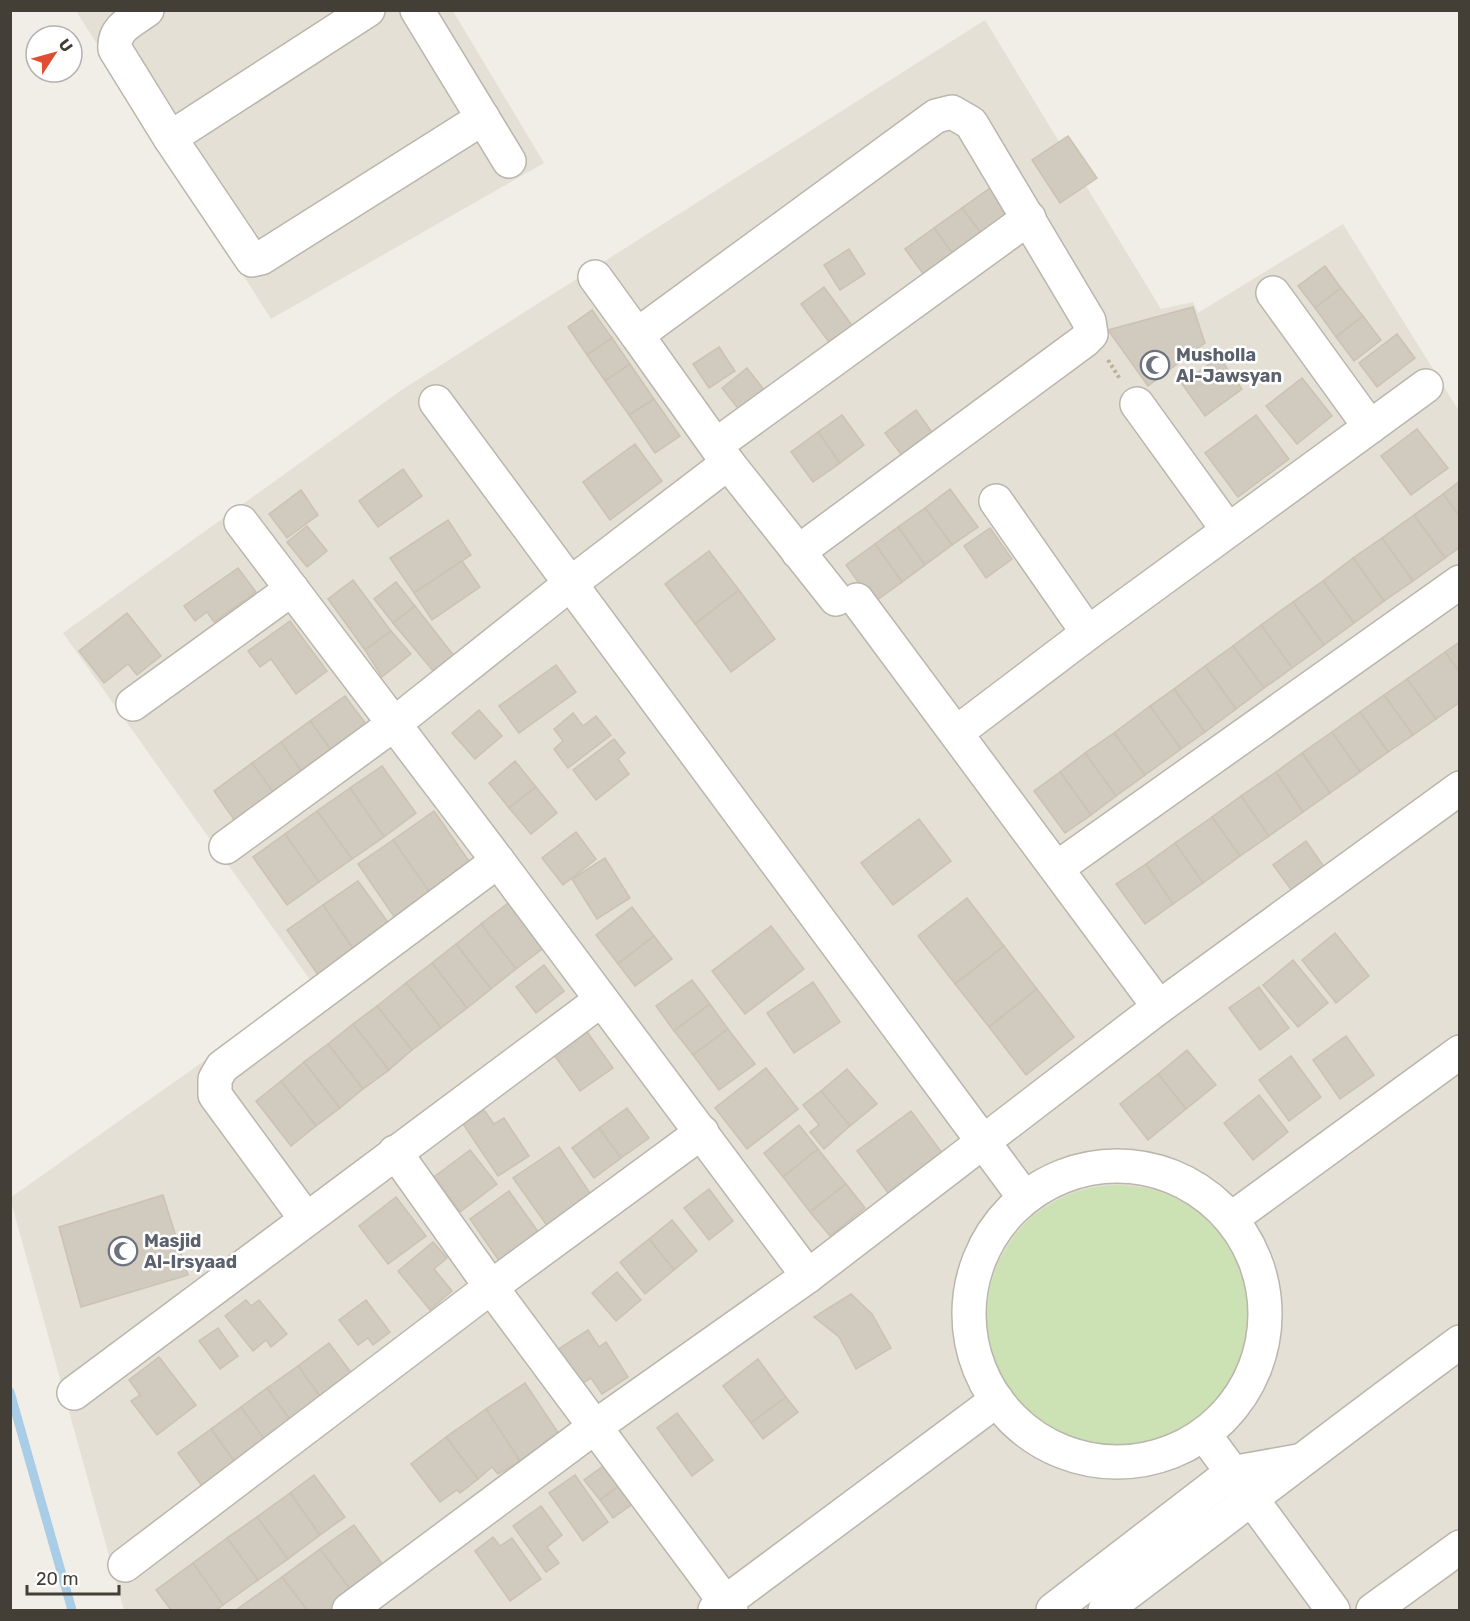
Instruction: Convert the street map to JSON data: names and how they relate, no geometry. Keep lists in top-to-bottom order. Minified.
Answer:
{"places":{"mosque":["Musholla Al-Jawsyan","Masjid Al-Irsyaad"]},"scale_bar":"20 m","north":"top right"}
